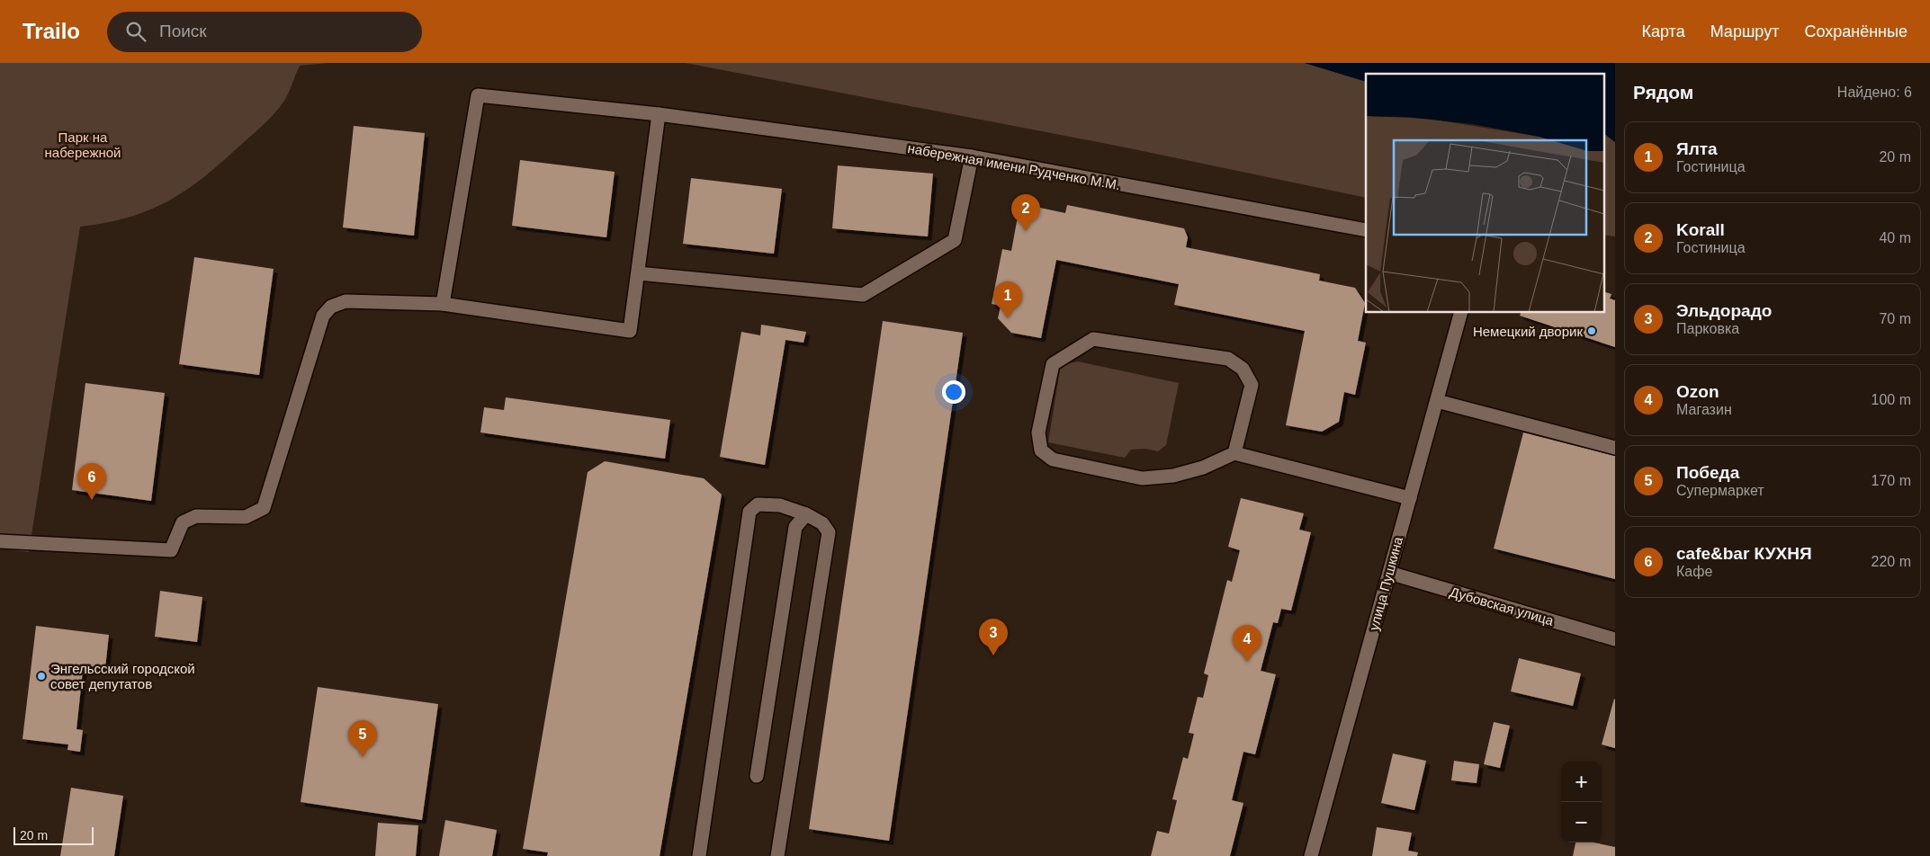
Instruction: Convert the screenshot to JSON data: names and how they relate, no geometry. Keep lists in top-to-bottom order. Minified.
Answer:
{"streets":{"street":["набережная имени Рудченко М.М.","улица Пушкина","Дубовская улица"]},"crossings":[["улица Пушкина","Дубовская улица"]],"parks":["Парк на набережной"],"places":["Немецкий дворик","Энгельсский городской совет депутатов"],"scale_bar":"20 m","page":{"header":"Trailo","search":"Поиск","nav":["Карта","Маршрут","Сохранённые"],"heading":["Рядом","Найдено: 6"],"list":[{"mark":"1","name":"Ялта","note":"Гостиница","value":"20 m"},{"mark":"2","name":"Korall","note":"Гостиница","value":"40 m"},{"mark":"3","name":"Эльдорадо","note":"Парковка","value":"70 m"},{"mark":"4","name":"Ozon","note":"Магазин","value":"100 m"},{"mark":"5","name":"Победа","note":"Супермаркет","value":"170 m"},{"mark":"6","name":"cafe&bar КУХНЯ","note":"Кафе","value":"220 m"}],"pins":["2","1","6","3","4","5"],"map_buttons":["+","−"],"scale":"20 m"}}
